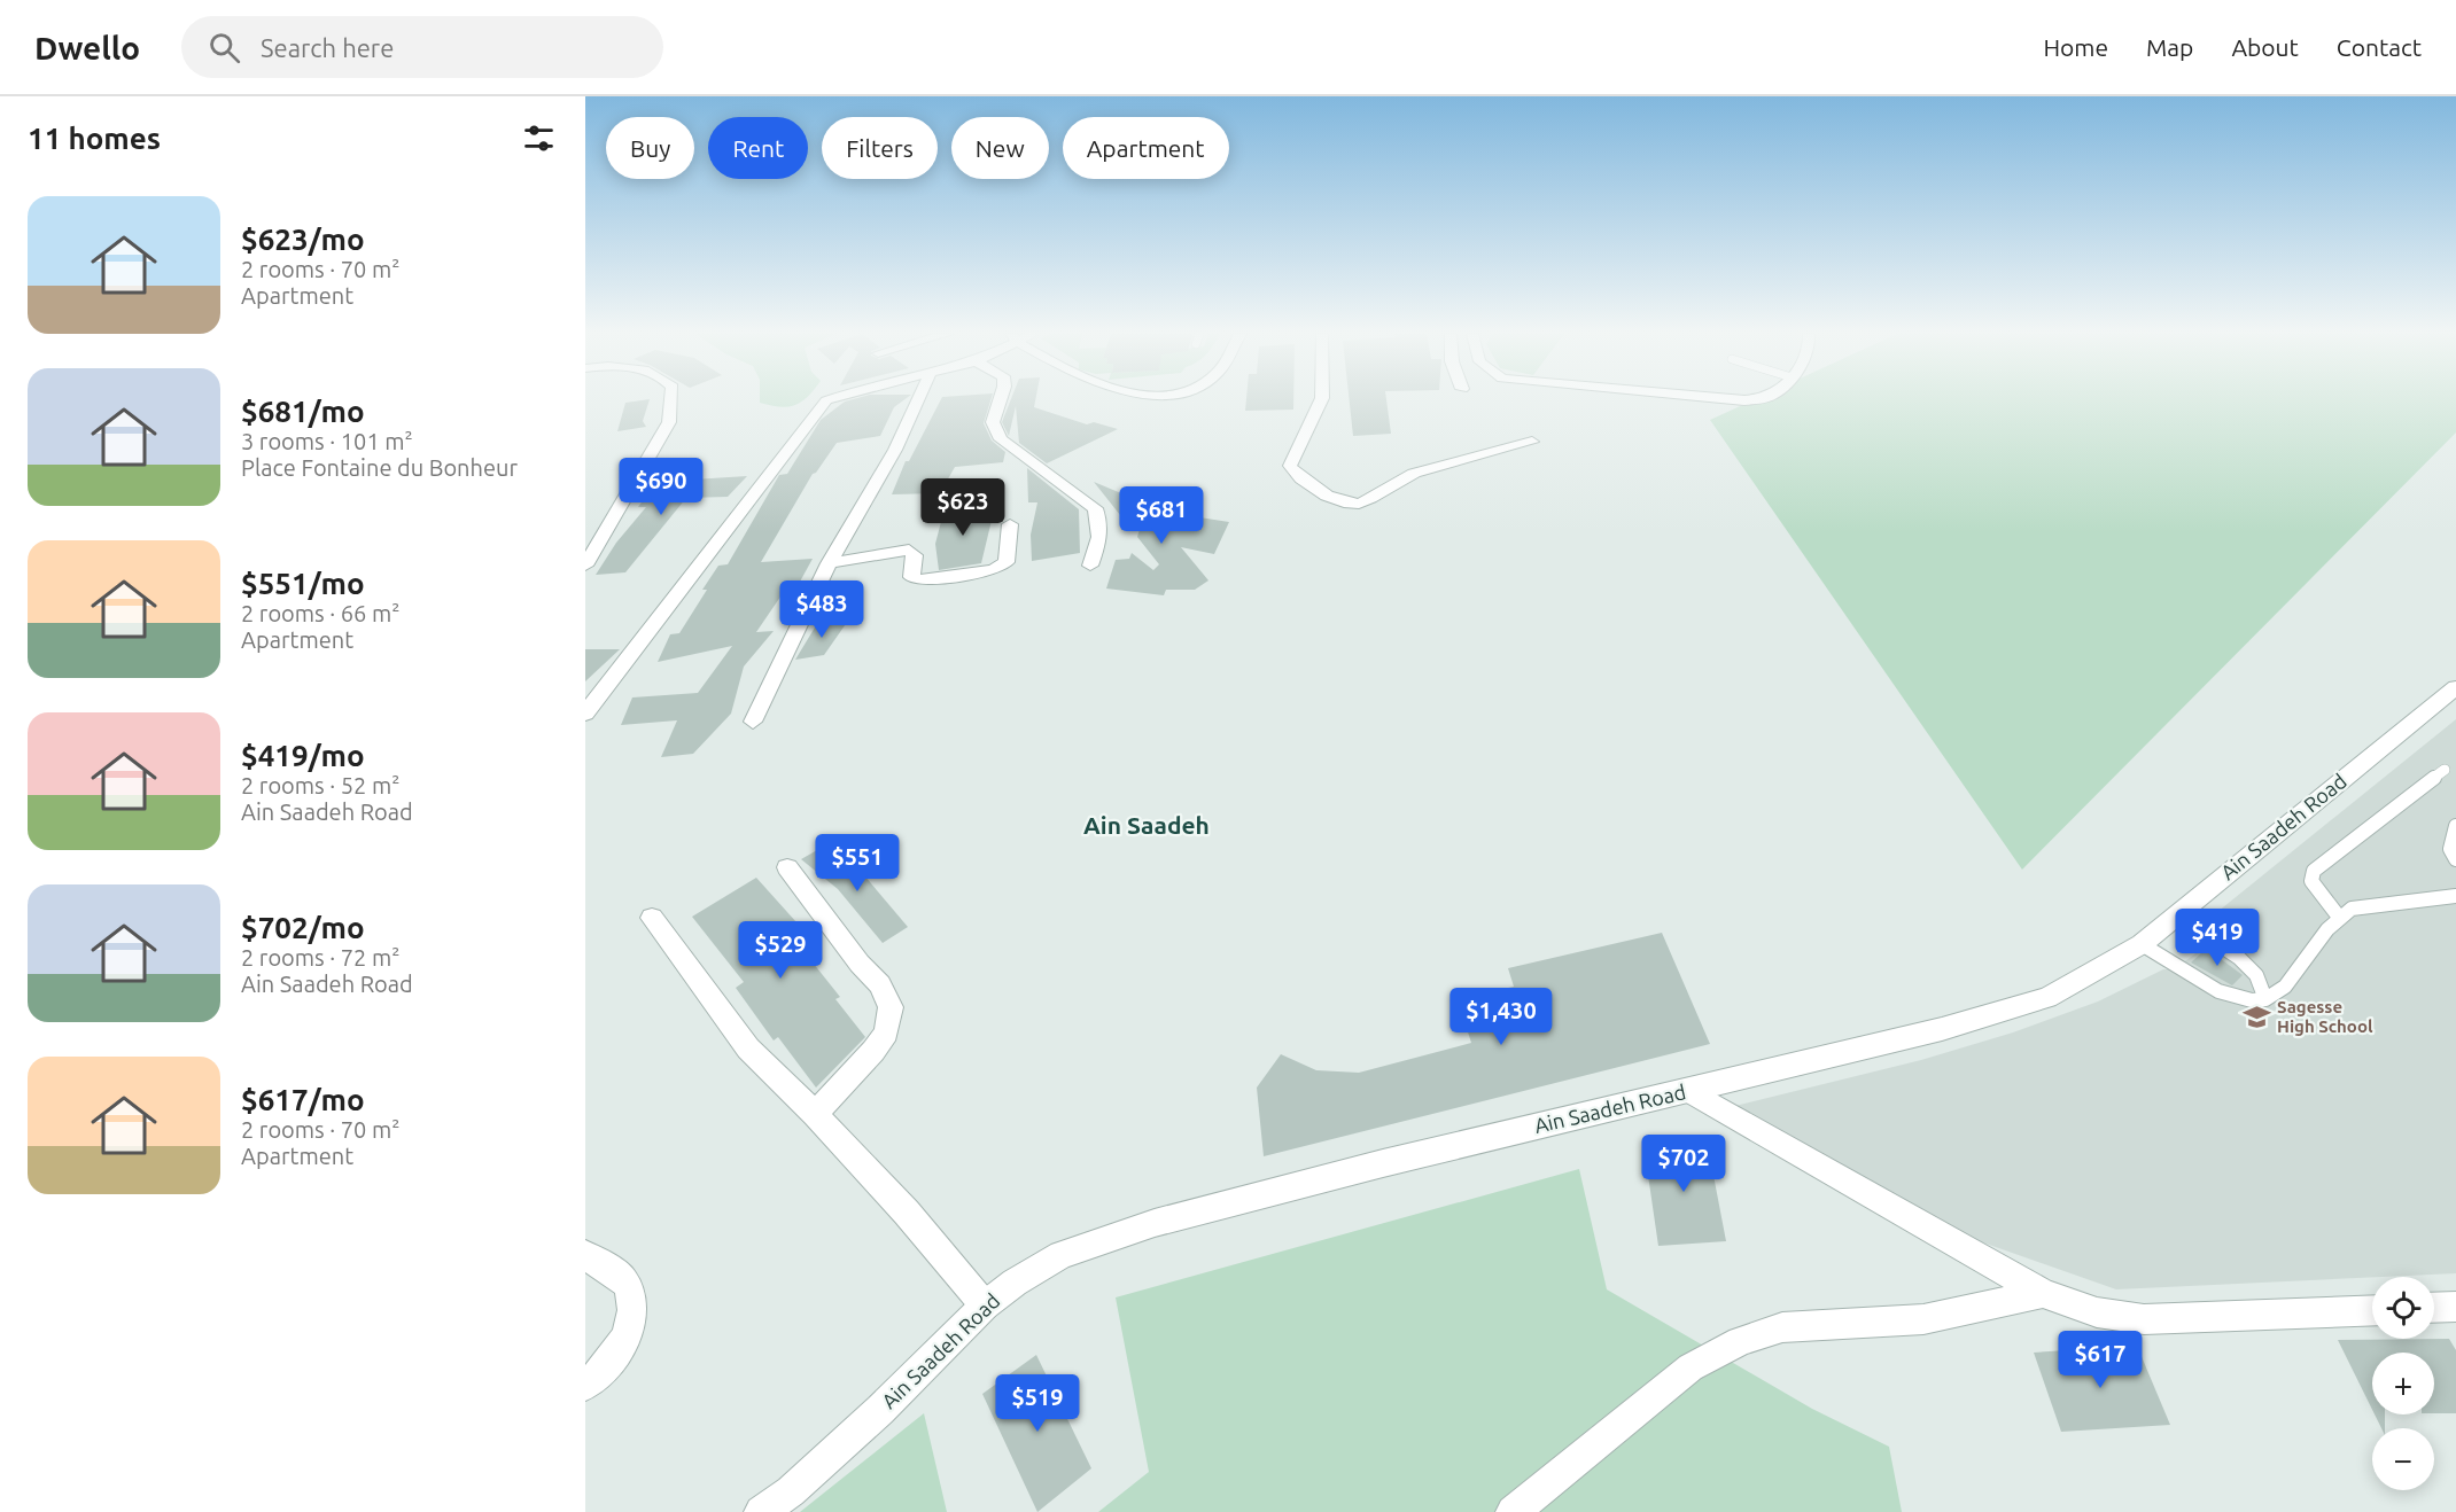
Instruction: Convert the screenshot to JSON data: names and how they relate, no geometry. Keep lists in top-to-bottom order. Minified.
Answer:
{"streets":{"street":["Ain Saadeh Road"]},"districts":["Ain Saadeh"],"places":{"school or university":["Sagesse High School"]},"page":{"header":"Dwello","search":"Search here","nav":["Home","Map","About","Contact"],"heading":"11 homes","chip":["Buy","Rent","Filters","New","Apartment"],"list":[{"name":"$623/mo","note":"2 rooms · 70 m² · Apartment"},{"name":"$681/mo","note":"3 rooms · 101 m² · Place Fontaine du Bonheur"},{"name":"$551/mo","note":"2 rooms · 66 m² · Apartment"},{"name":"$419/mo","note":"2 rooms · 52 m² · Ain Saadeh Road"},{"name":"$702/mo","note":"2 rooms · 72 m² · Ain Saadeh Road"},{"name":"$617/mo","note":"2 rooms · 70 m² · Apartment"}],"price":["$690","$623","$681","$483","$551","$419","$529","$1,430","$702","$617","$519"],"map_buttons":["+","−"]}}
